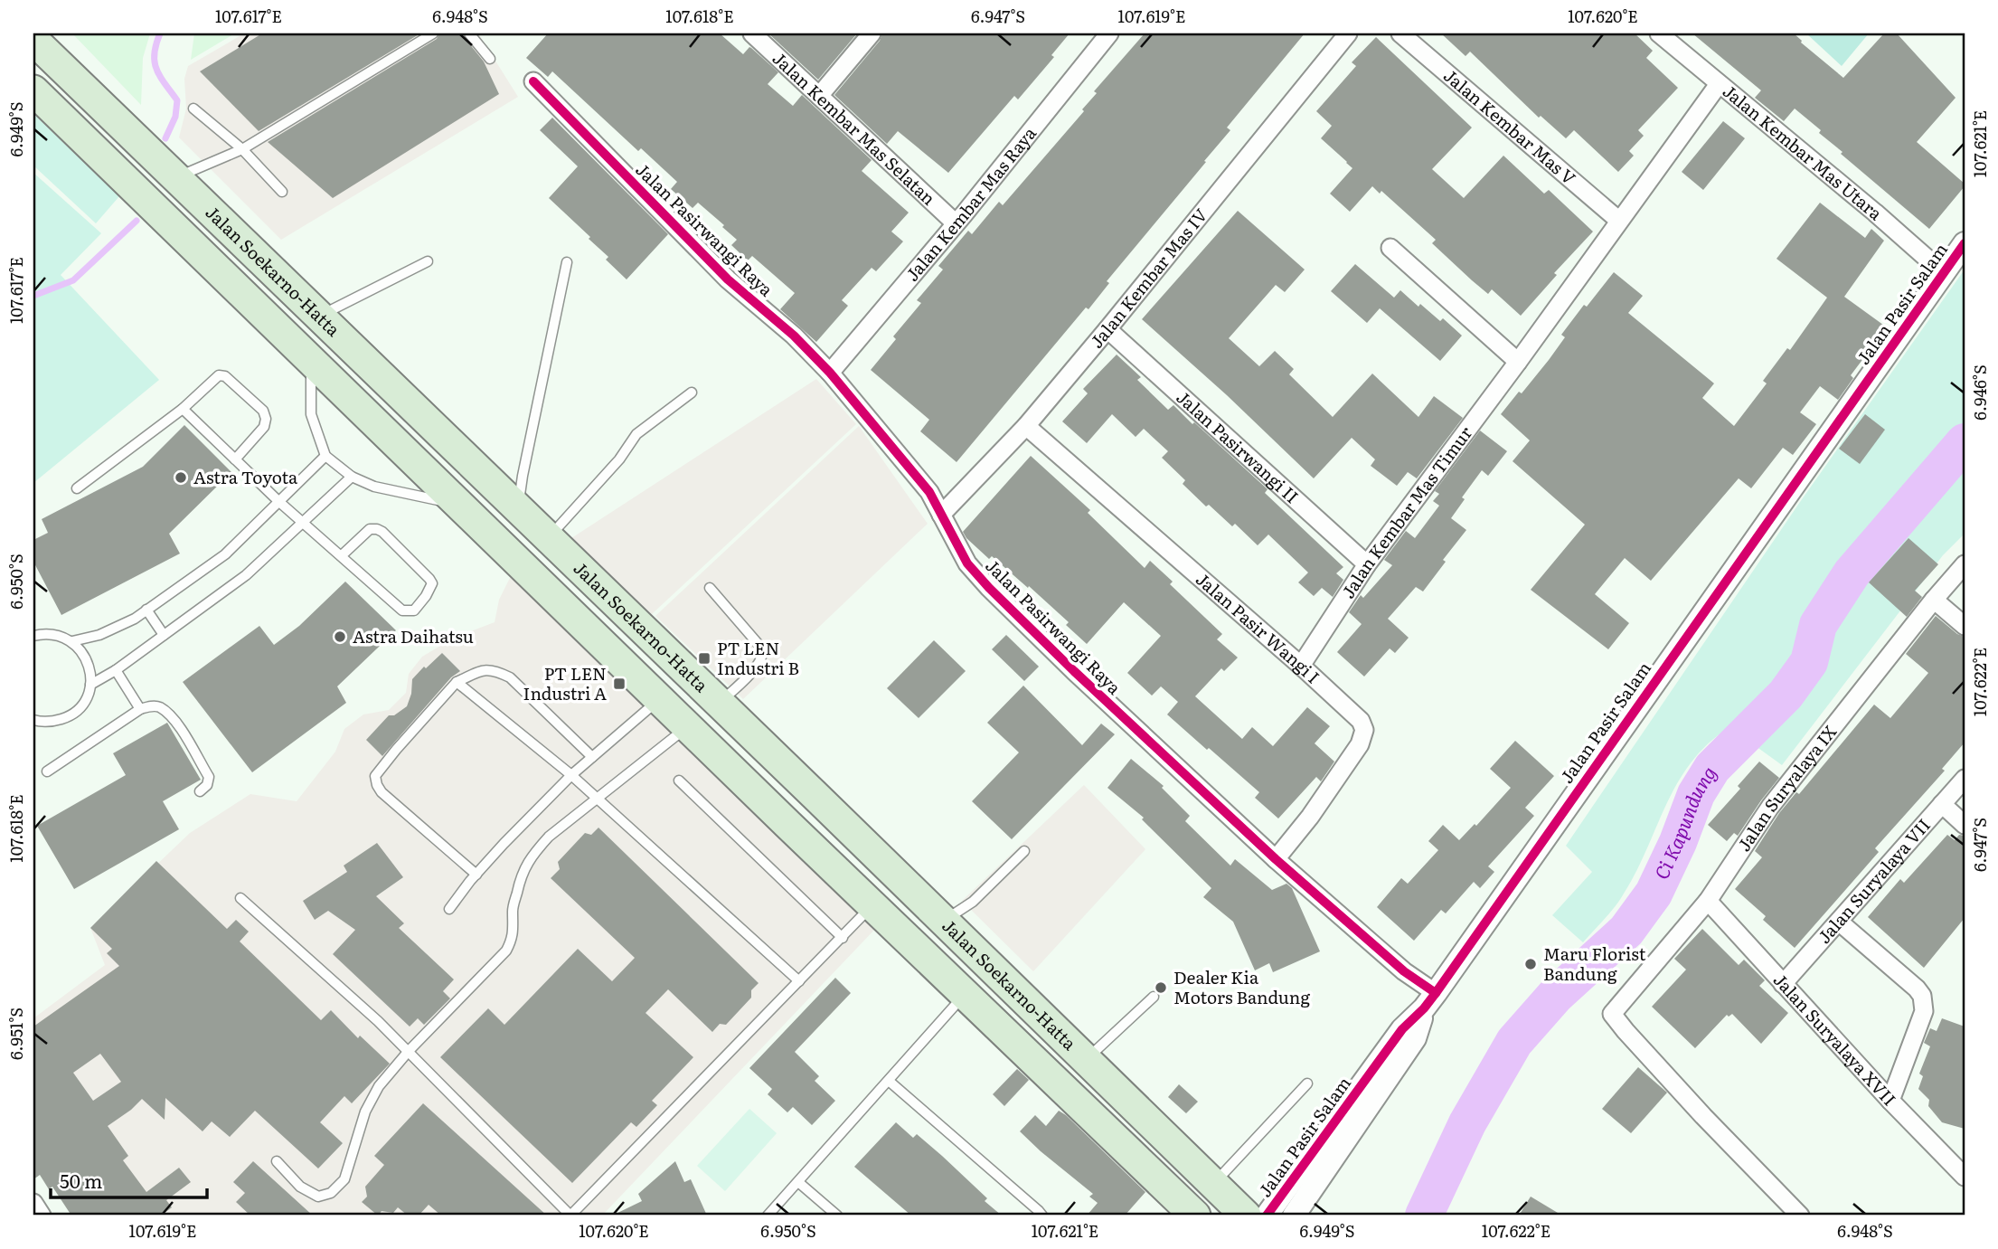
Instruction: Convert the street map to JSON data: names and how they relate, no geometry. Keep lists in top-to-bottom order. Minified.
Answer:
{"streets":{"highway":["Jalan Soekarno-Hatta"],"street":["Jalan Kembar Mas V","Jalan Kembar Mas Selatan","Jalan Kembar Mas Utara","Jalan Kembar Mas Raya","Jalan Pasirwangi Raya","Jalan Kembar Mas IV","Jalan Pasir Salam","Jalan Pasirwangi II","Jalan Kembar Mas Timur","Jalan Pasir Wangi I","Jalan Suryalaya IX","Jalan Suryalaya VII","Jalan Suryalaya XVII"]},"crossings":[["Jalan Kembar Mas V","Jalan Kembar Mas Timur"],["Jalan Kembar Mas Selatan","Jalan Kembar Mas Raya"],["Jalan Kembar Mas Utara","Jalan Pasir Salam"],["Jalan Kembar Mas Utara","Jalan Kembar Mas Timur"],["Jalan Kembar Mas Raya","Jalan Pasirwangi Raya"],["Jalan Pasirwangi Raya","Jalan Kembar Mas IV"],["Jalan Pasirwangi Raya","Jalan Pasir Salam"],["Jalan Pasirwangi Raya","Jalan Pasir Wangi I"],["Jalan Kembar Mas IV","Jalan Pasirwangi II"],["Jalan Kembar Mas IV","Jalan Pasir Wangi I"],["Jalan Pasirwangi II","Jalan Kembar Mas Timur"],["Jalan Kembar Mas Timur","Jalan Pasir Wangi I"],["Jalan Suryalaya IX","Jalan Suryalaya XVII"],["Jalan Suryalaya VII","Jalan Suryalaya XVII"]],"water":["Ci Kapundung"],"places":{"other":["Astra Toyota","Astra Daihatsu","Maru Florist Bandung","Dealer Kia Motors Bandung"],"transit":["PT LEN Industri B","PT LEN Industri A"]},"scale_bar":"50 m","coordinates":["107.617°E","6.948°S","107.618°E","6.947°S","107.619°E","107.620°E","6.949°S","107.621°E","6.946°S","6.950°S","107.622°E","6.951°S"]}
